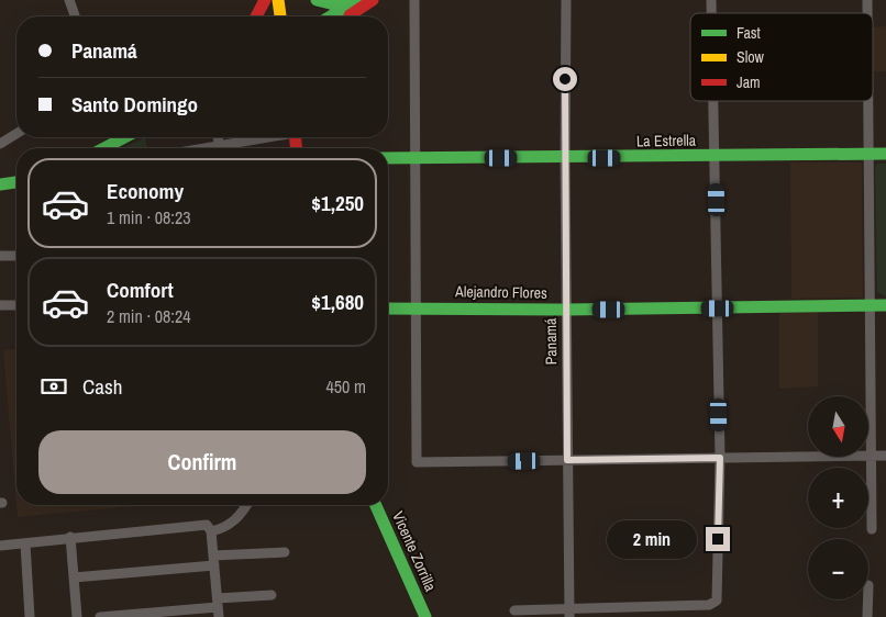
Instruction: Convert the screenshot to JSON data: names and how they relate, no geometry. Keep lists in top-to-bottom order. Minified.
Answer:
{"streets":{"street":["La Estrella","Alejandro Flores","Panamá","Vicente Zorrilla"]},"crossings":[["La Estrella","Panamá"],["Alejandro Flores","Panamá"]],"legend":["Fast","Slow","Jam"],"north":"bottom","page":{"banner":["Panamá","Santo Domingo"],"list":[{"name":"Economy","note":"1 min · 08:23","value":"$1,250"},{"name":"Comfort","note":"2 min · 08:24","value":"$1,680"}],"pay":["Cash","450 m"],"map_buttons":["+","−"],"buttons":"Confirm","bubble":"2 min"}}
